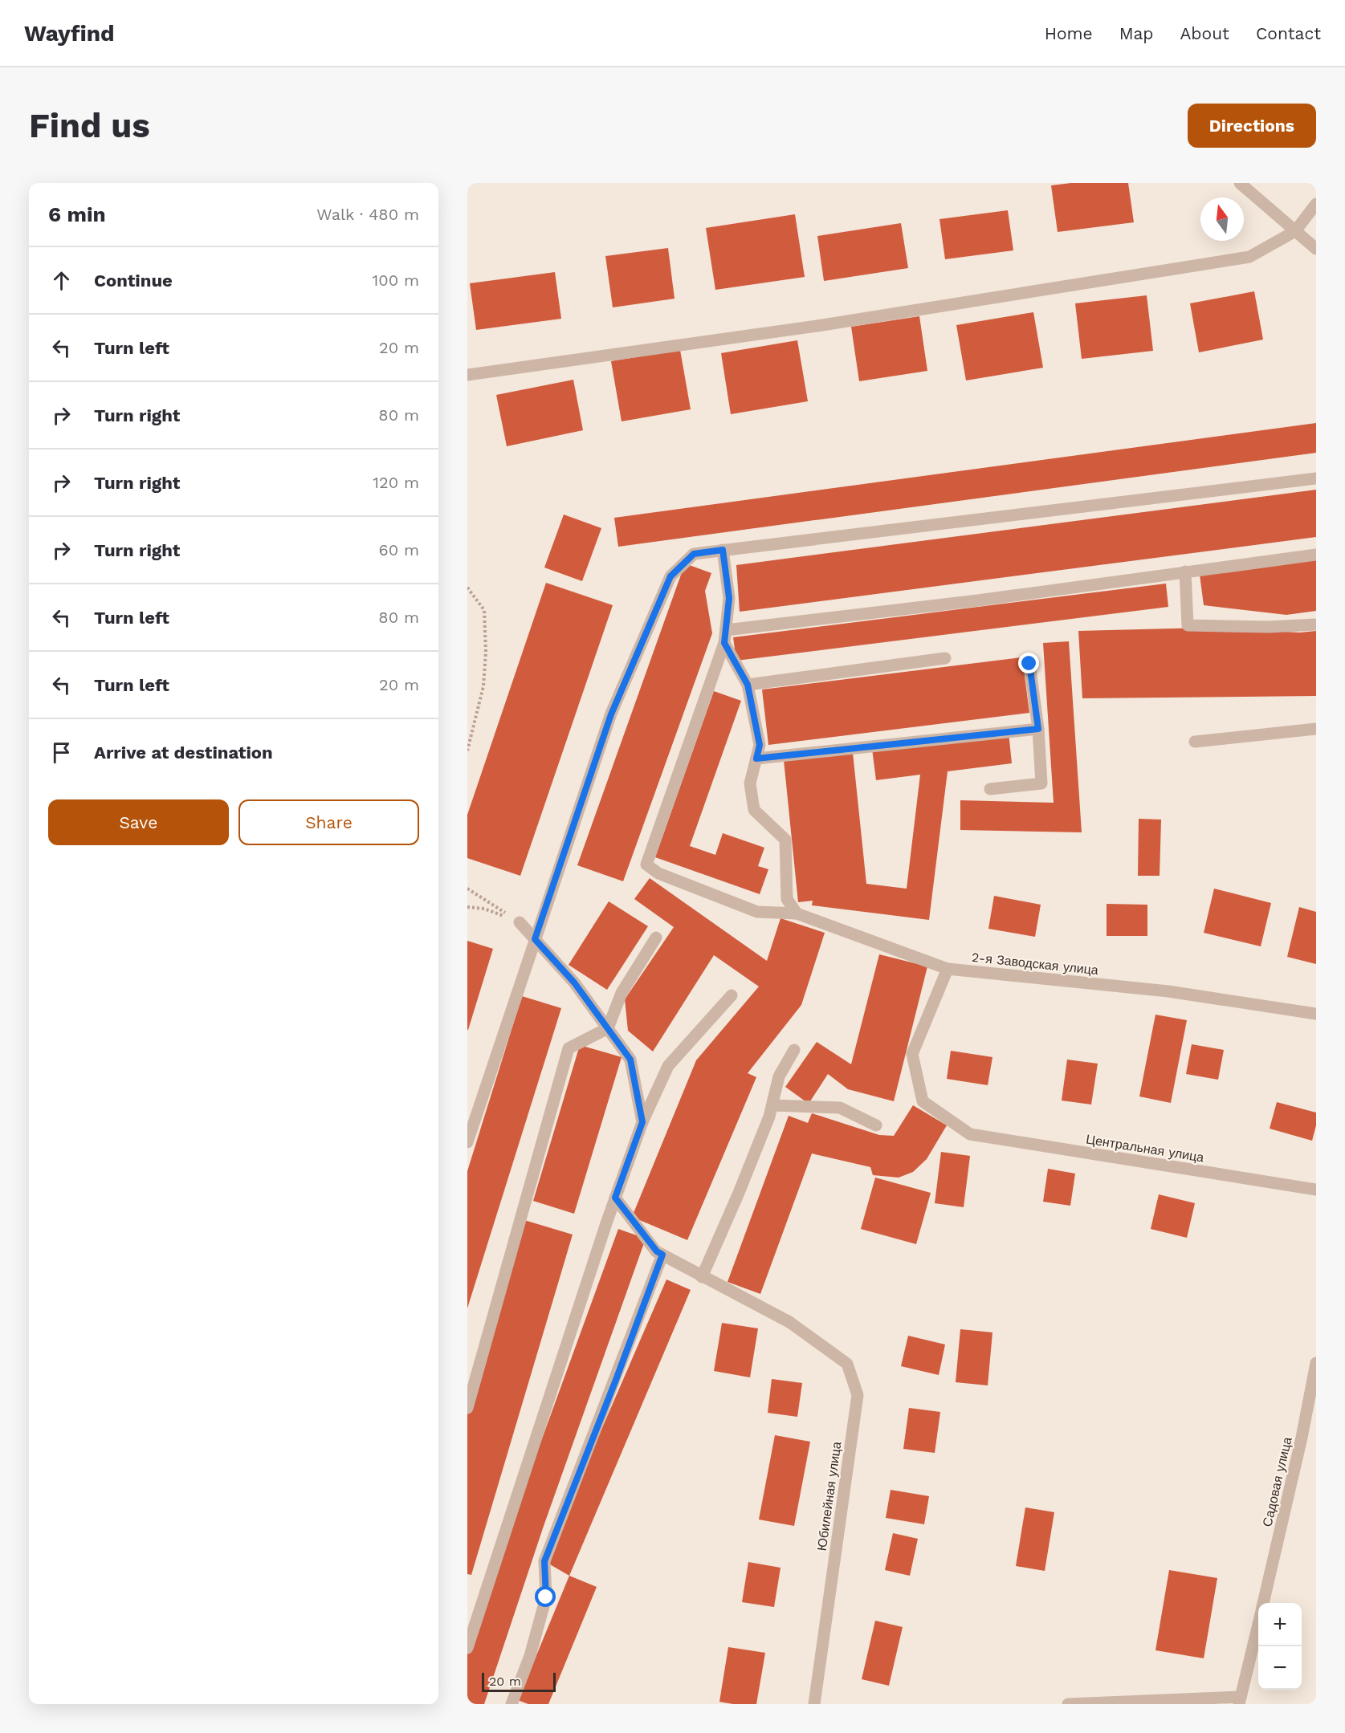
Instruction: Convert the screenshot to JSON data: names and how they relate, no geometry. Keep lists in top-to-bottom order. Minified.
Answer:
{"streets":{"street":["2-я Заводская улица","Центральная улица","Садовая улица","Юбилейная улица"]},"crossings":[["2-я Заводская улица","Центральная улица"]],"scale_bar":"20 m","north":"top","page":{"header":"Wayfind","nav":["Home","Map","About","Contact"],"buttons":["Directions",["Save","Share"]],"title":"Find us","heading":["6 min","Walk · 480 m"],"list":[["Continue","100 m"],["Turn left","20 m"],["Turn right","80 m"],["Turn right","120 m"],["Turn right","60 m"],["Turn left","80 m"],["Turn left","20 m"],"Arrive at destination"],"map_buttons":["+","−"],"scale":"20 m"}}
